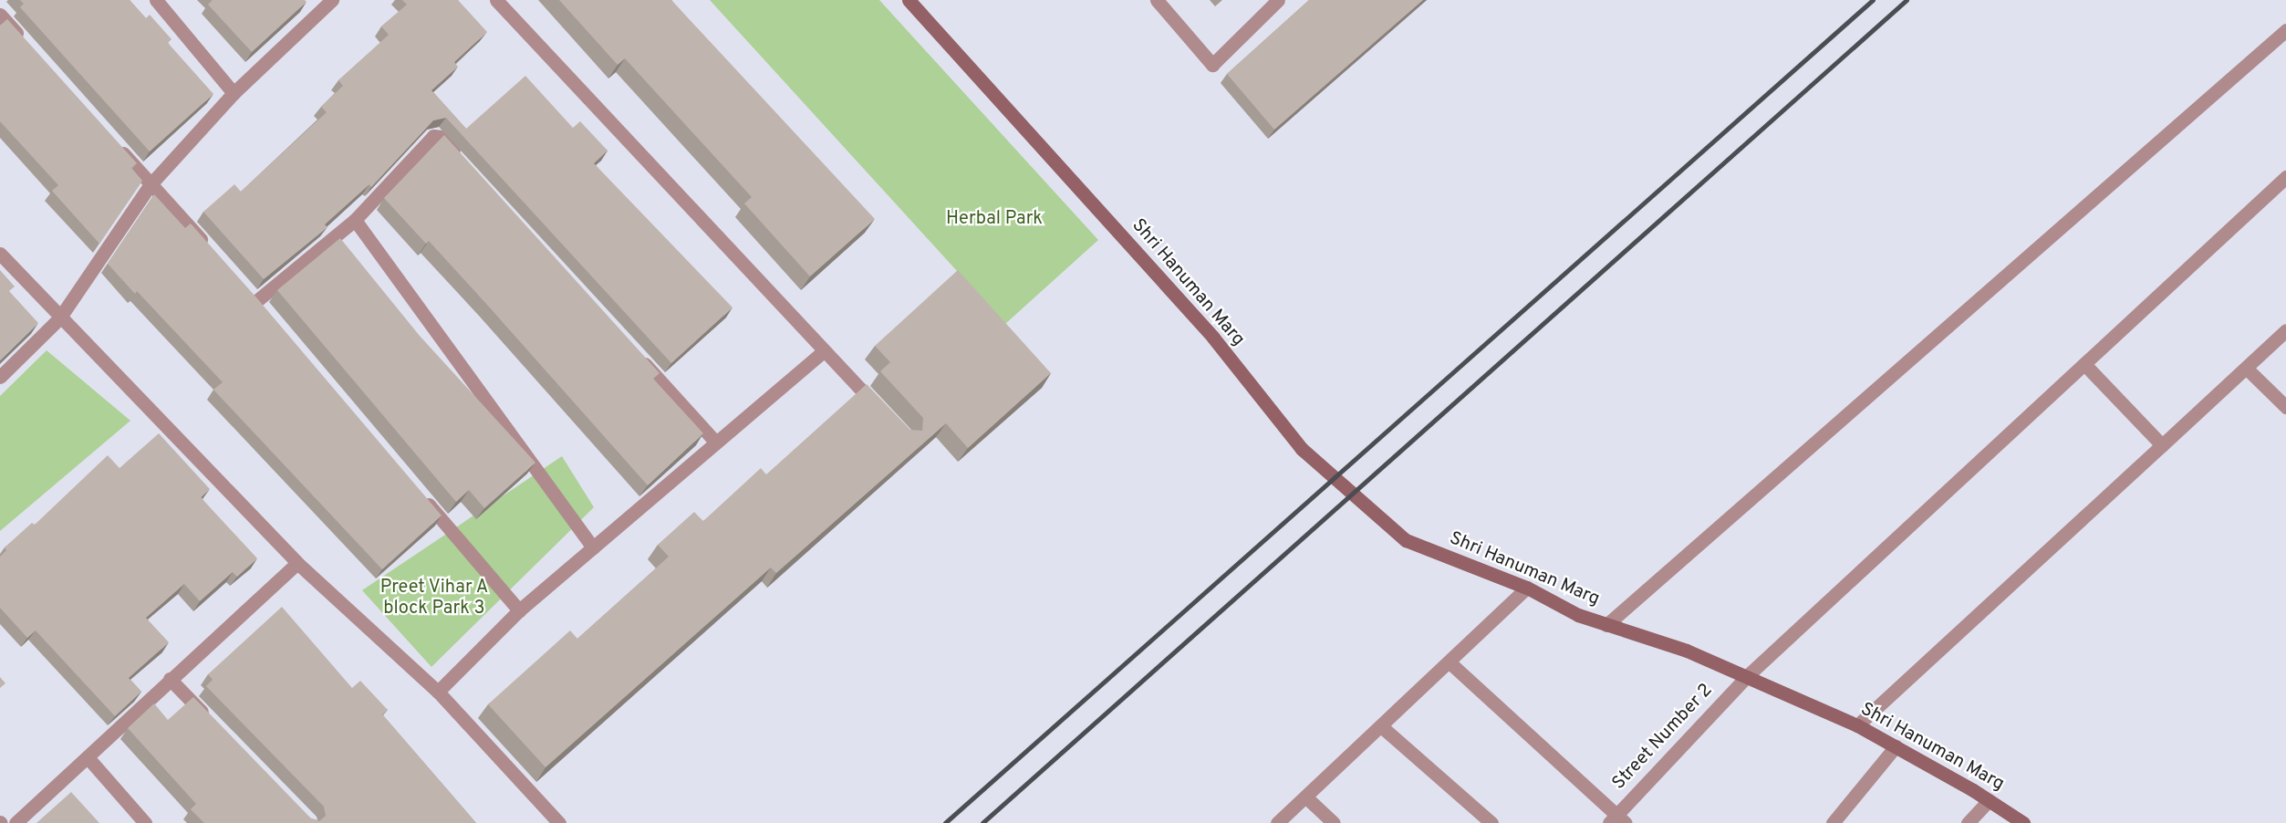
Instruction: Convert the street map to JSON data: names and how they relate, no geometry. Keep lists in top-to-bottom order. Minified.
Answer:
{"streets":{"street":["Shri Hanuman Marg","Street Number 2"]},"crossings":[["Shri Hanuman Marg","Street Number 2"]],"parks":["Herbal Park","Preet Vihar A block Park 3"]}
